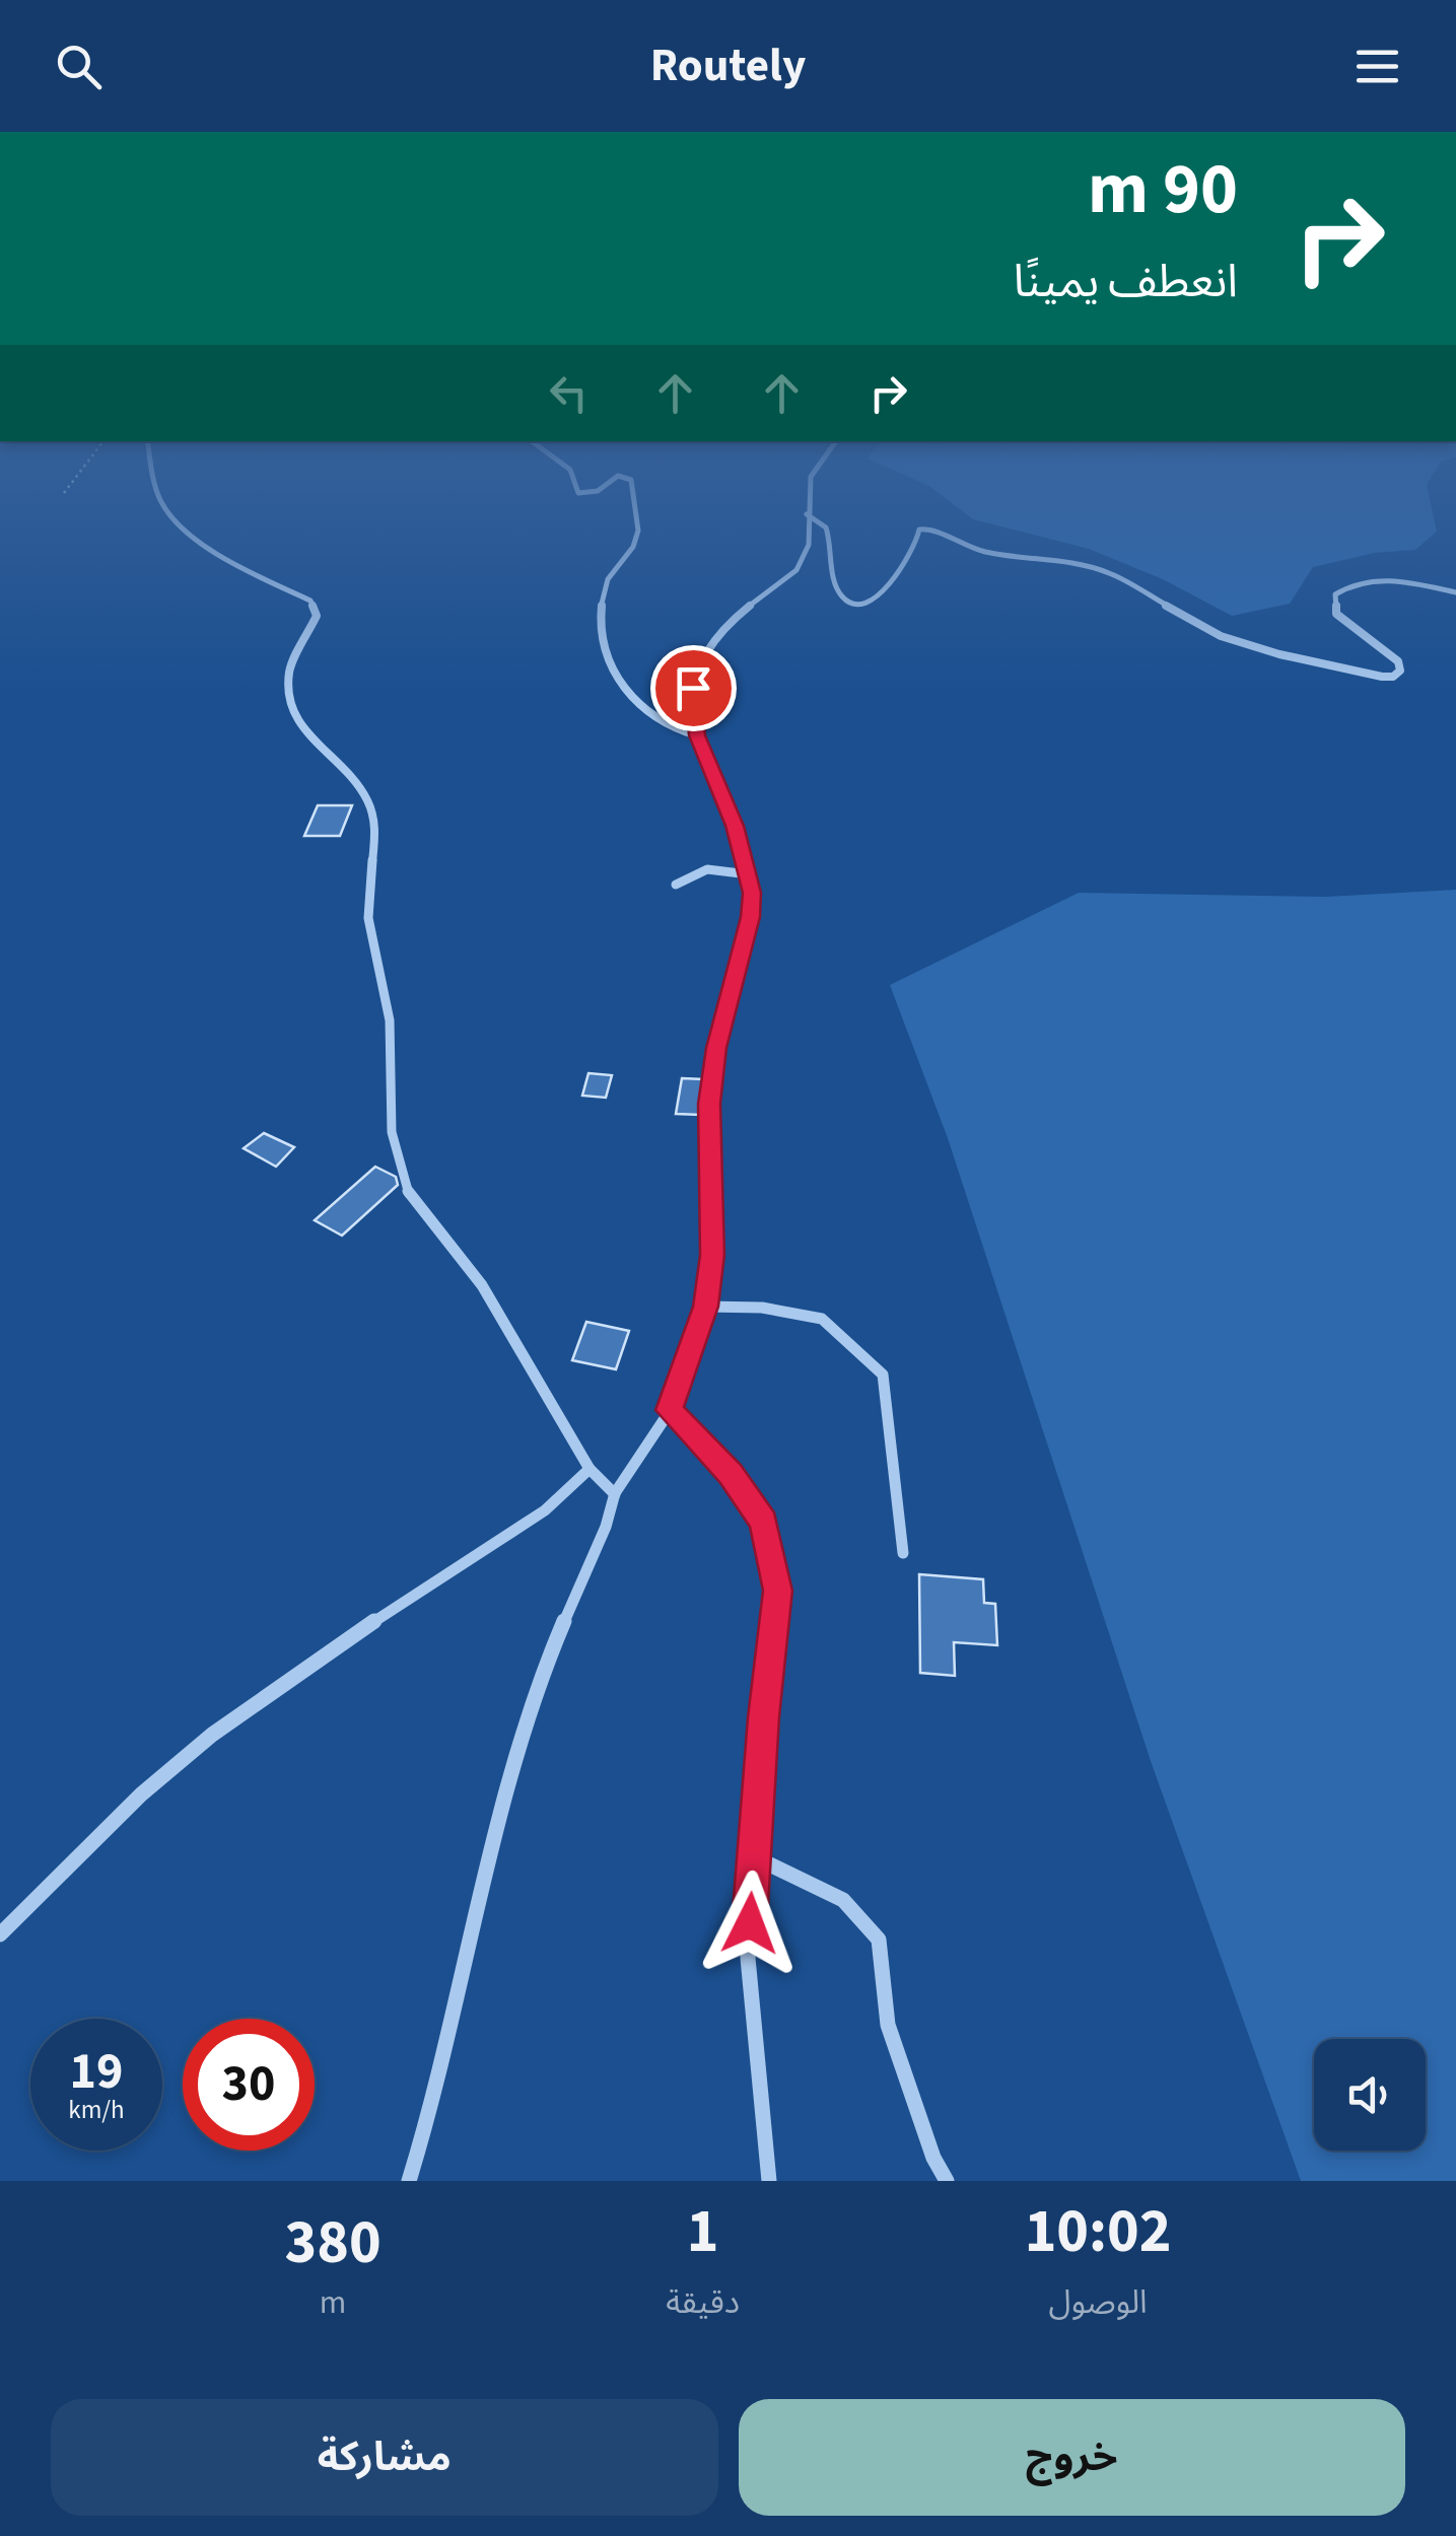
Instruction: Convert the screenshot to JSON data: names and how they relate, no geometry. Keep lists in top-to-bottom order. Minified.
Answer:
{"page":{"header":"Routely","turn":["90 m","انعطف يمينًا"],"speed":"19 km/h","limit":"30","eta":["10:02","الوصول","1","دقيقة","380","m"],"buttons":["خروج","مشاركة"]}}
